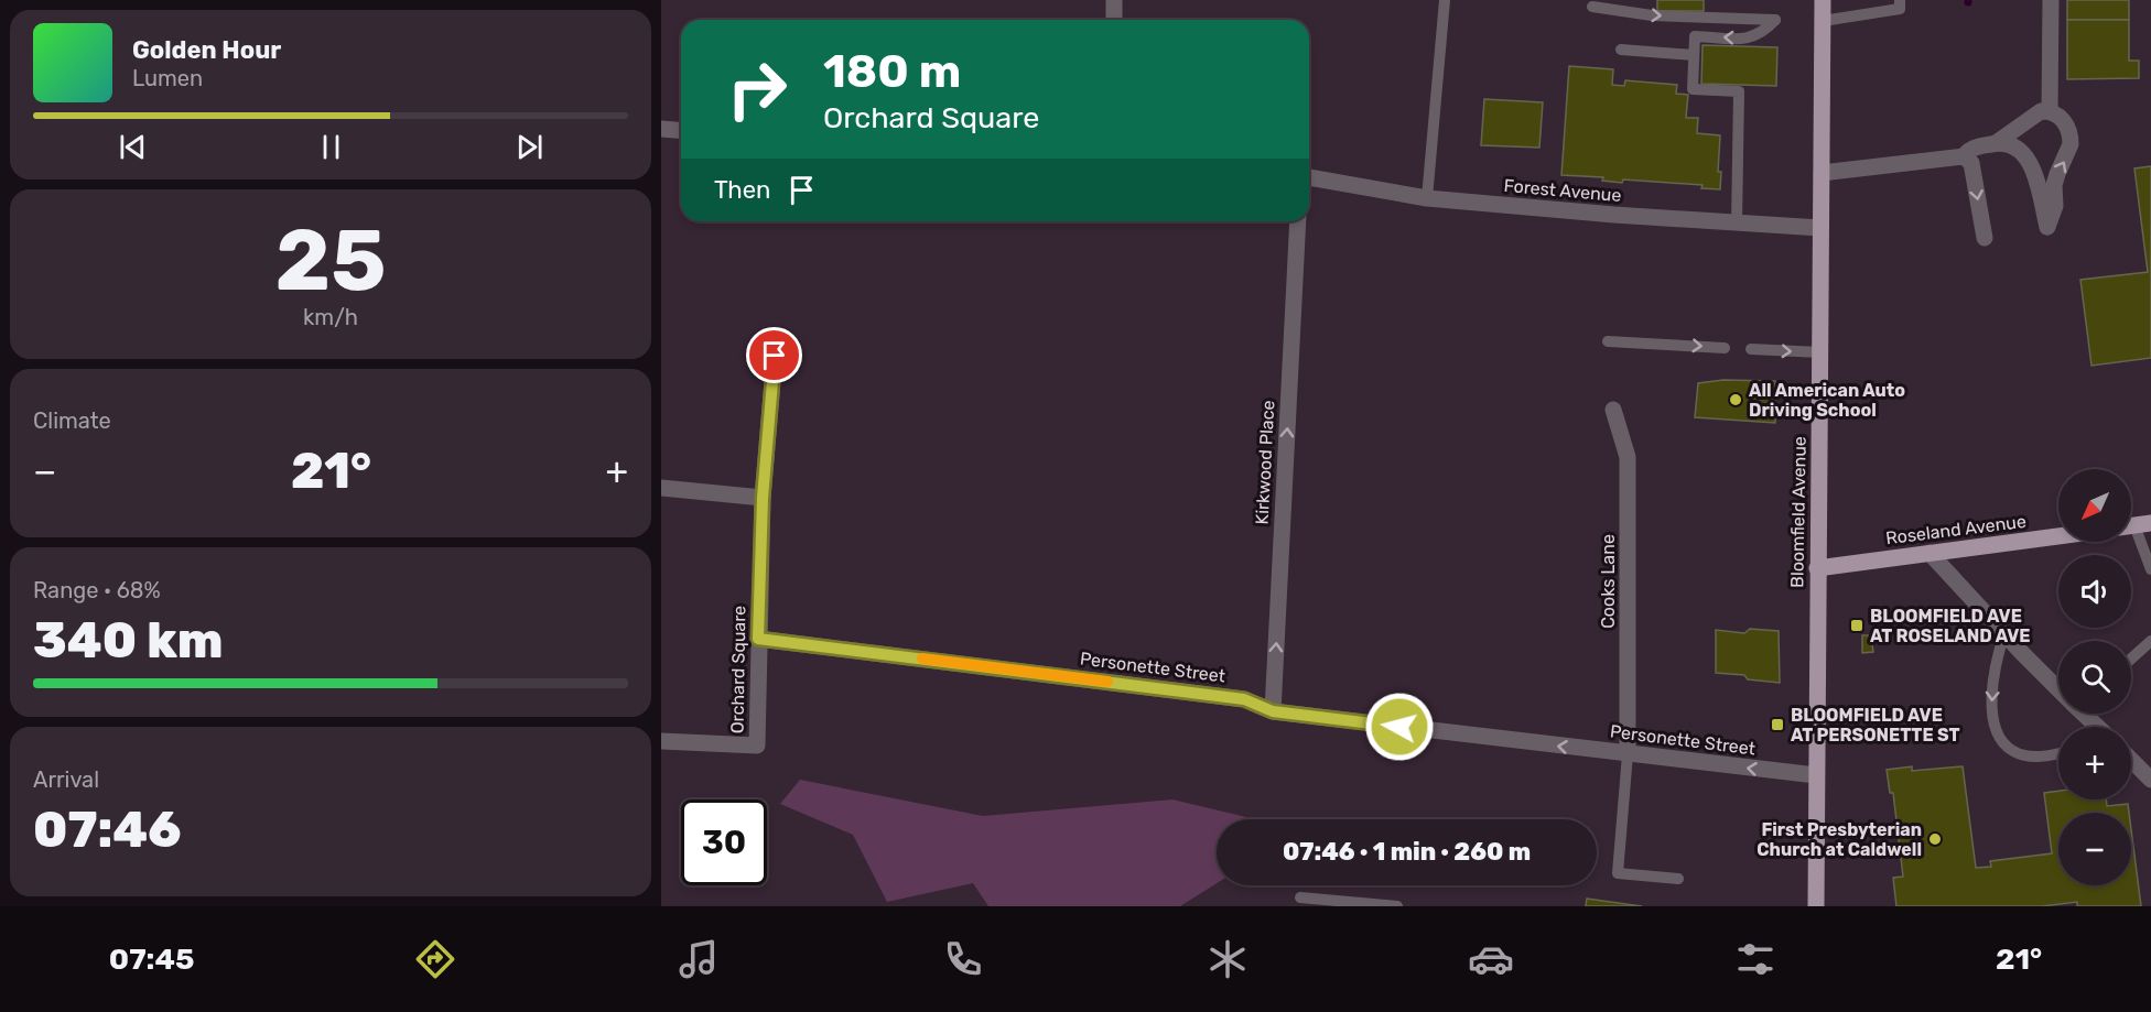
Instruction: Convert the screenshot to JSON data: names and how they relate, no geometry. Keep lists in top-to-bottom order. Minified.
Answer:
{"streets":{"main road":["Bloomfield Avenue","Roseland Avenue"],"street":["Forest Avenue","Kirkwood Place","Cooks Lane","Personette Street","Orchard Square"]},"crossings":[["Forest Avenue","Bloomfield Avenue"],["Kirkwood Place","Personette Street"],["Bloomfield Avenue","Roseland Avenue"],["Bloomfield Avenue","Personette Street"],["Cooks Lane","Personette Street"],["Personette Street","Orchard Square"]],"one_way":["Kirkwood Place","Personette Street"],"places":{"other":["All American Auto Driving School","First Presbyterian Church at Caldwell"],"transit":["BLOOMFIELD AVE AT ROSELAND AVE","BLOOMFIELD AVE AT PERSONETTE ST"]},"north":"bottom left","page":{"turn":["180 m","Orchard Square"],"song":["Golden Hour","Lumen"],"then":"Then","tile":[["25","km/h"],"Climate",["Range · 68%","340 km"],["Arrival","07:46"]],"heat":["−","21°","+"],"map_buttons":["+","−"],"limit":"30","trip":"07:46 · 1 min · 260 m","tabs":["07:45","21°"]}}
